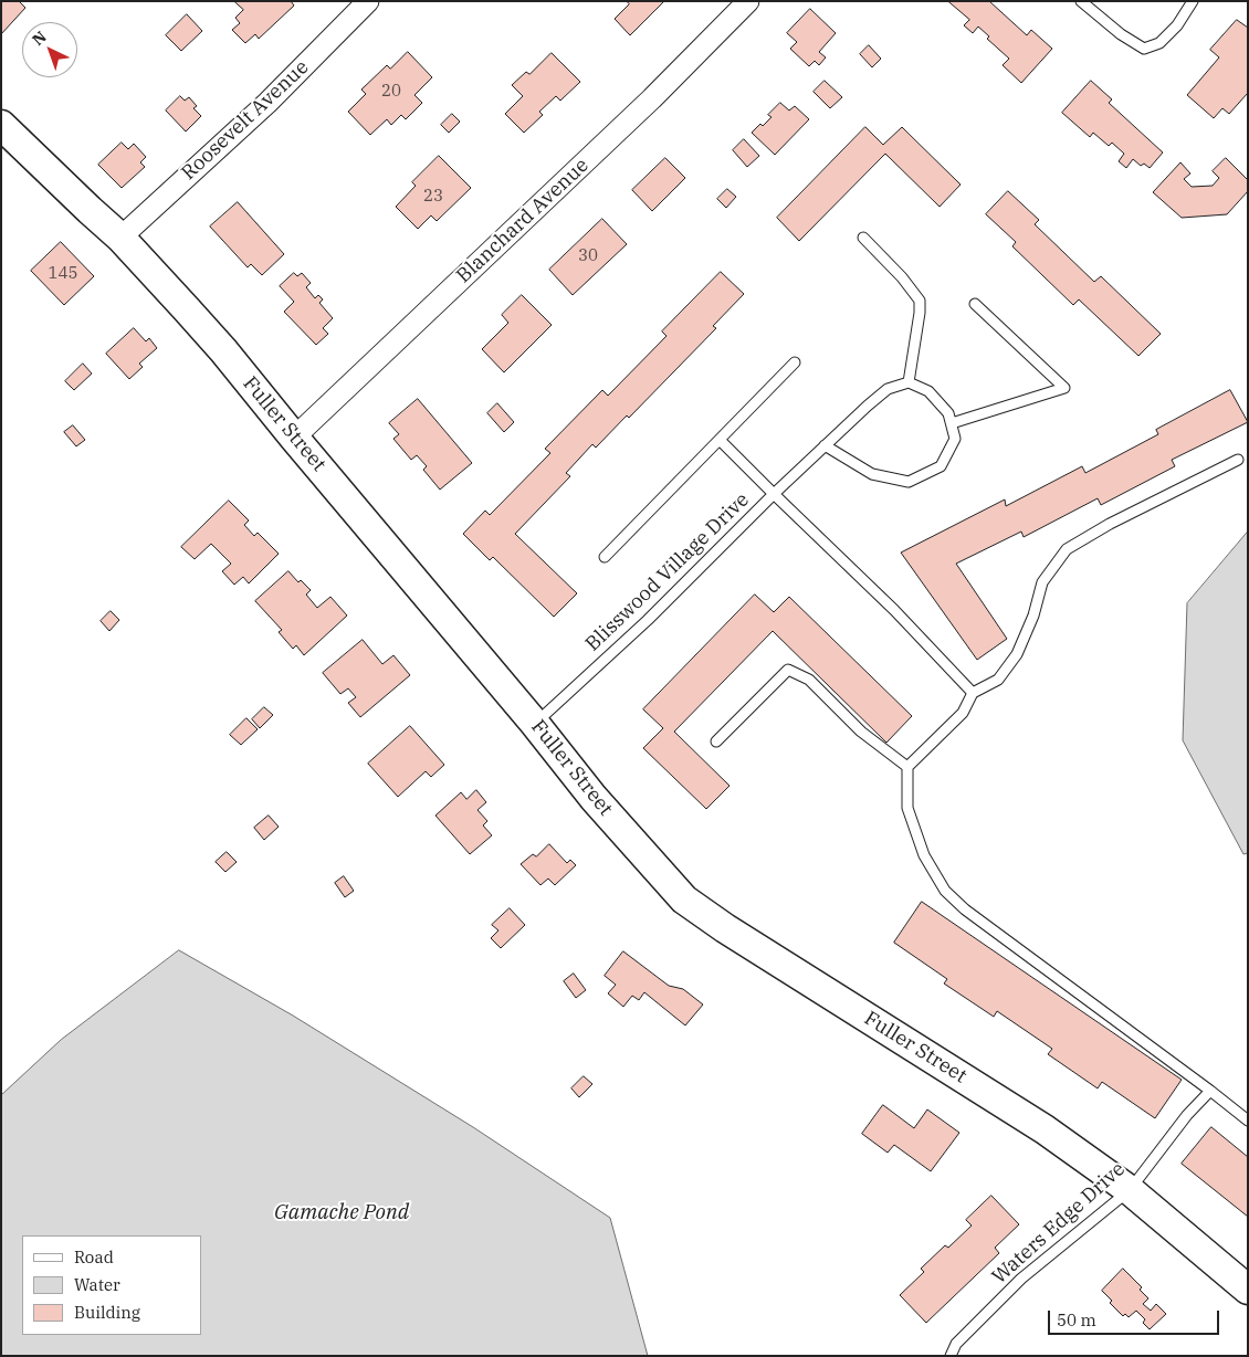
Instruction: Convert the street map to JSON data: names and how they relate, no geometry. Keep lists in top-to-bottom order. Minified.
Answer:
{"streets":{"street":["Roosevelt Avenue","Blanchard Avenue","Fuller Street"],"lane":["Blisswood Village Drive","Waters Edge Drive"]},"crossings":[["Roosevelt Avenue","Fuller Street"],["Blanchard Avenue","Fuller Street"],["Fuller Street","Blisswood Village Drive"],["Fuller Street","Waters Edge Drive"]],"water":["Gamache Pond"],"house_numbers":["20","23","30","145"],"legend":["Road","Water","Building"],"scale_bar":"50 m","north":"top left"}
